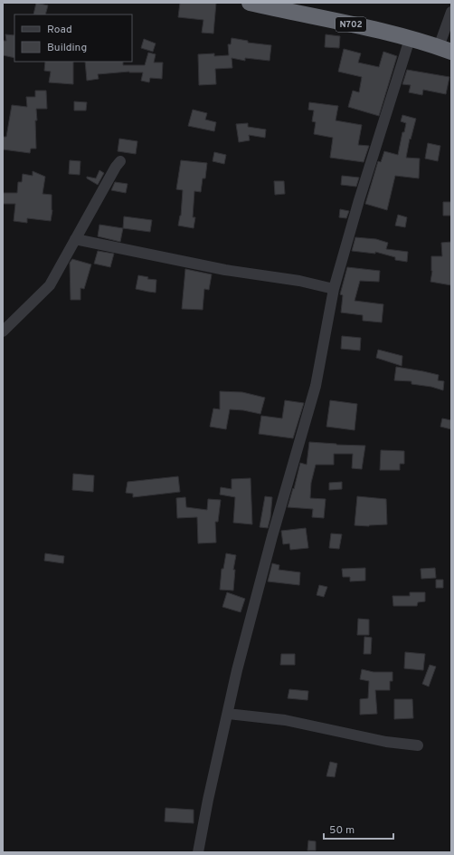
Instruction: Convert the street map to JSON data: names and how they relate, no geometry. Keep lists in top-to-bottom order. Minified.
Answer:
{"streets":{"highway":["N702"]},"legend":["Road","Building"],"scale_bar":"50 m"}
